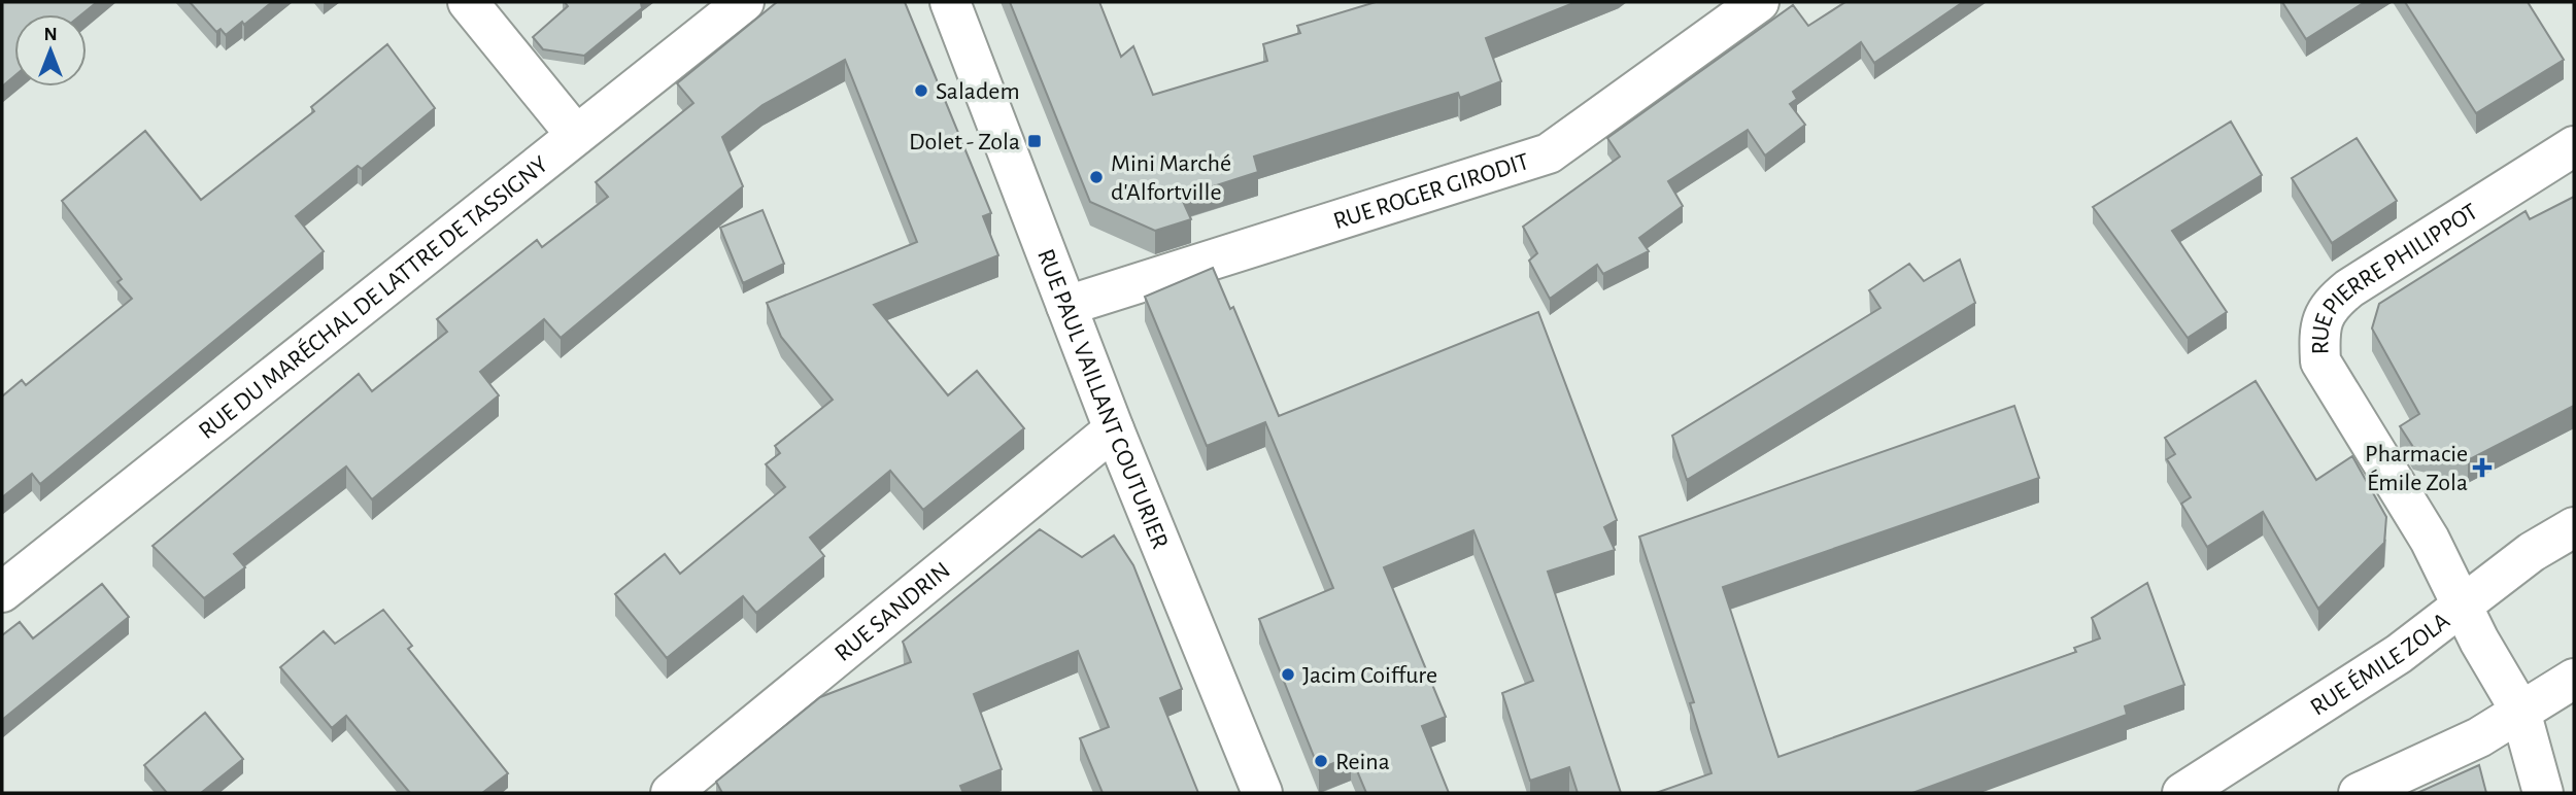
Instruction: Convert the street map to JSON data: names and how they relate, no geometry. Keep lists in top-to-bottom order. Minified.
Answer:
{"streets":{"street":["RUE ROGER GIRODIT","RUE PIERRE PHILIPPOT","RUE DU MARÉCHAL DE LATTRE DE TASSIGNY","RUE PAUL VAILLANT COUTURIER","RUE SANDRIN","RUE ÉMILE ZOLA"]},"crossings":[["RUE ROGER GIRODIT","RUE PAUL VAILLANT COUTURIER"],["RUE PIERRE PHILIPPOT","RUE ÉMILE ZOLA"],["RUE PAUL VAILLANT COUTURIER","RUE SANDRIN"]],"places":{"other":["Saladem","Mini Marché d'Alfortville","Jacim Coiffure","Reina"],"transit":["Dolet - Zola"],"health":["Pharmacie Émile Zola"]},"north":"top"}
